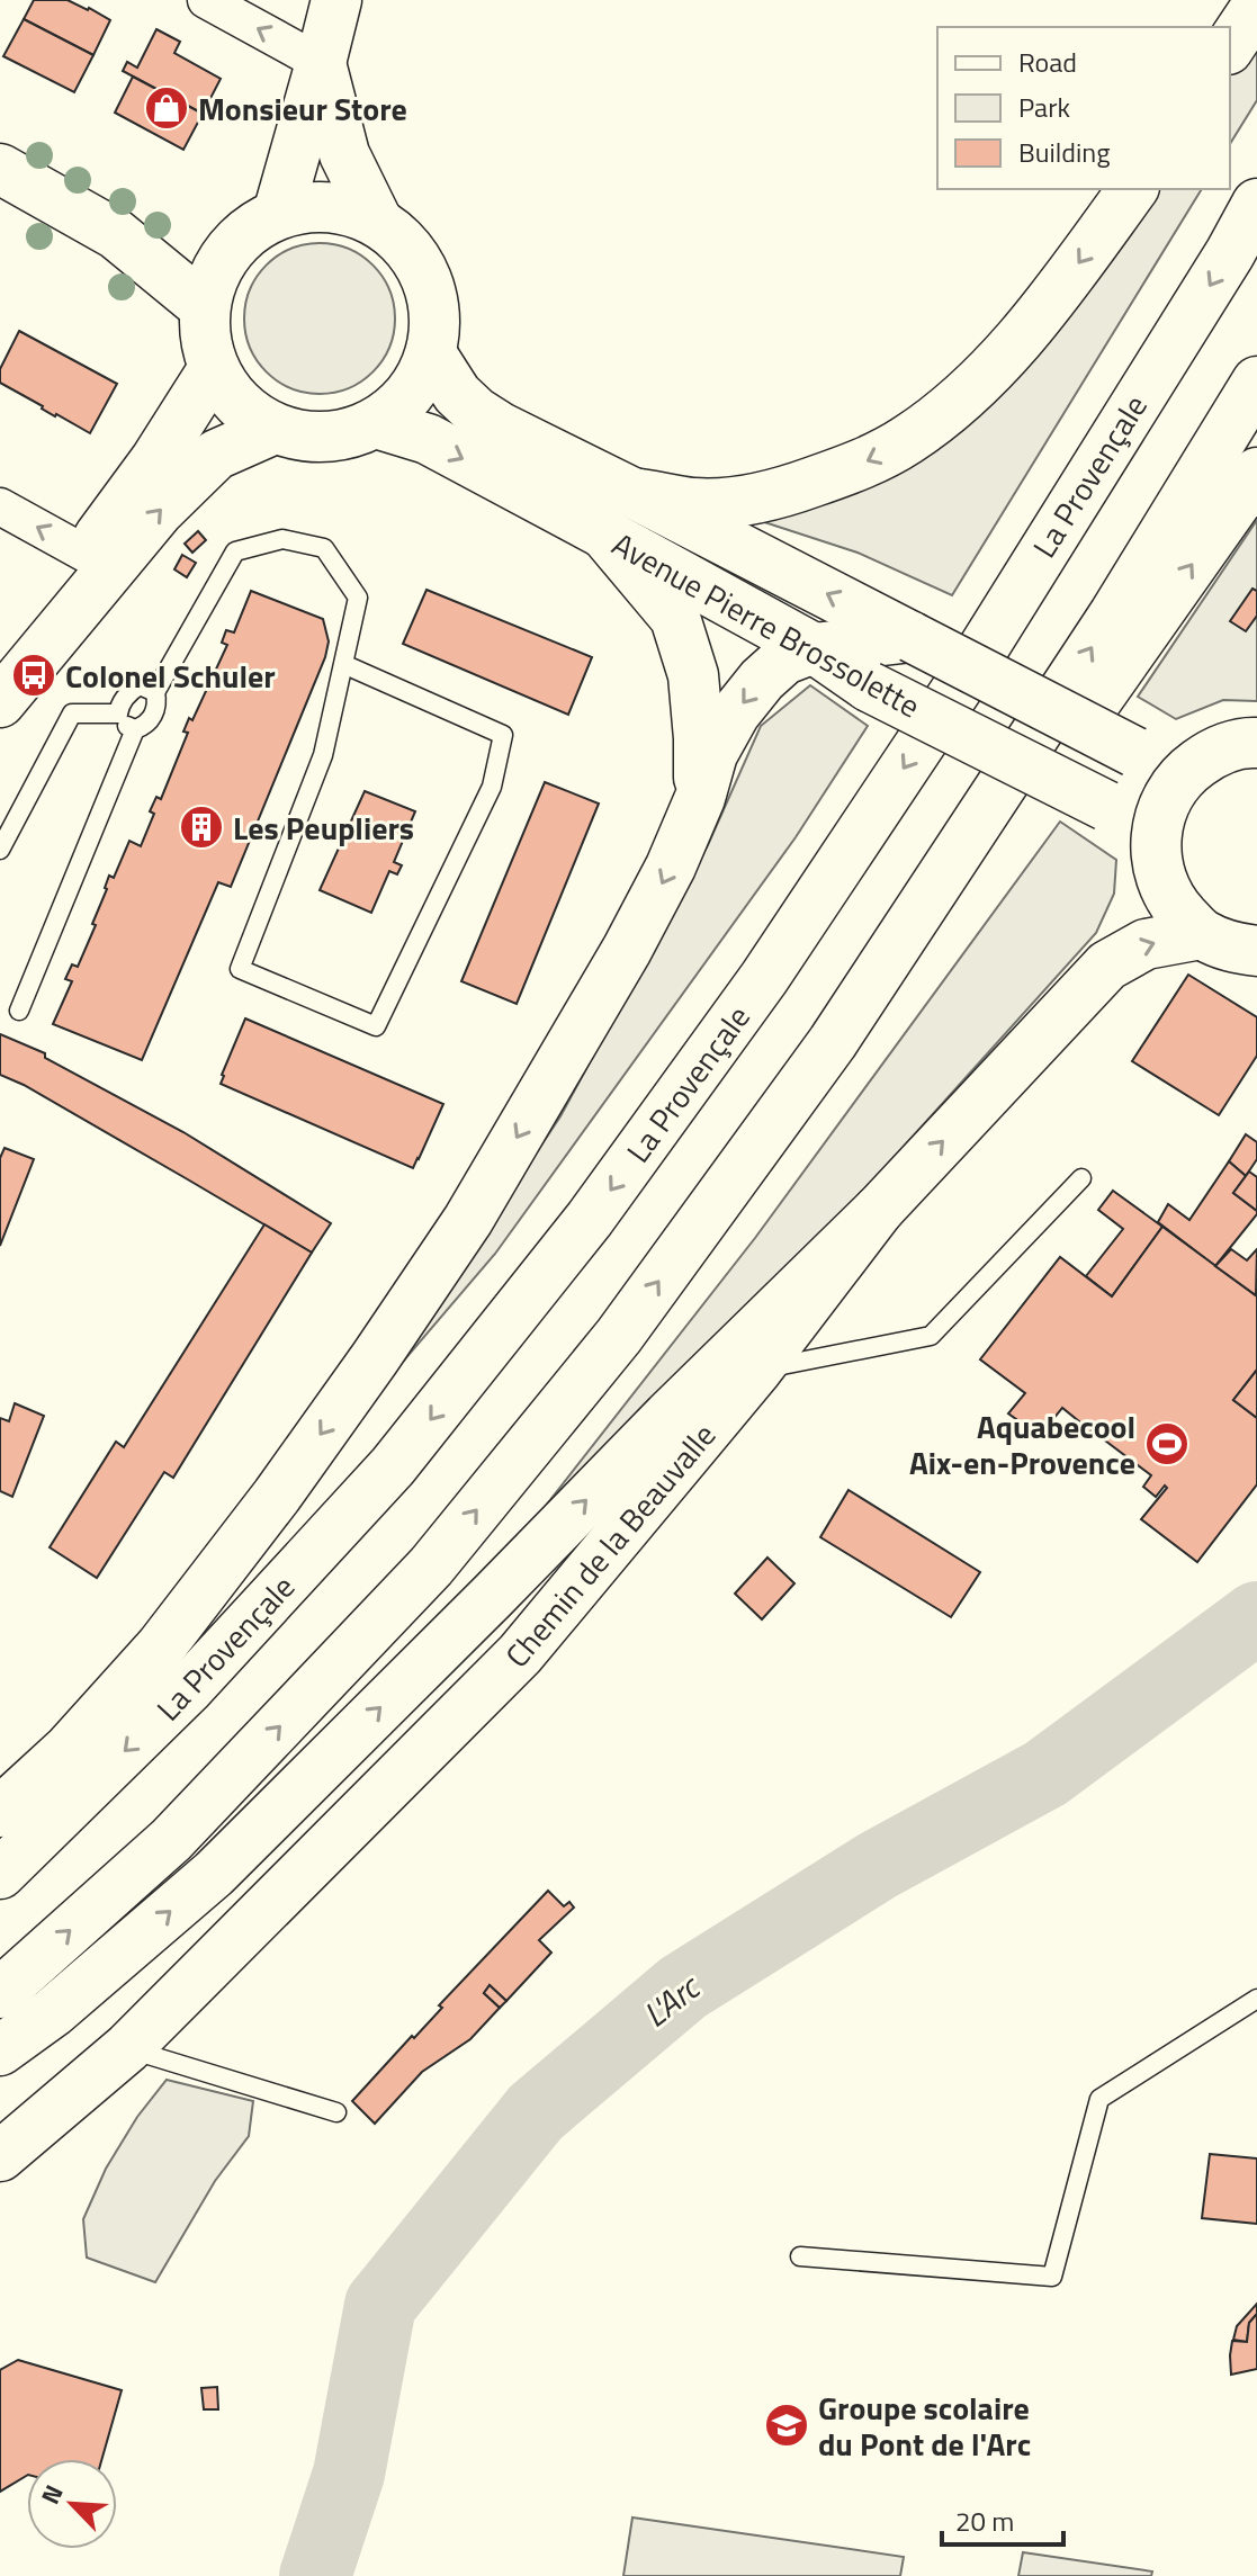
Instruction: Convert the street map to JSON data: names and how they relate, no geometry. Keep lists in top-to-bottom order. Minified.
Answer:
{"streets":{"main road":["La Provençale","Avenue Pierre Brossolette","Chemin de la Beauvalle"]},"water":["L'Arc"],"places":{"shop":["Monsieur Store"],"bus stop":["Colonel Schuler"],"building":["Les Peupliers"],"sports":["Aquabecool Aix-en-Provence"],"school or university":["Groupe scolaire du Pont de l'Arc"]},"legend":["Road","Park","Building"],"scale_bar":"20 m","north":"top left"}
